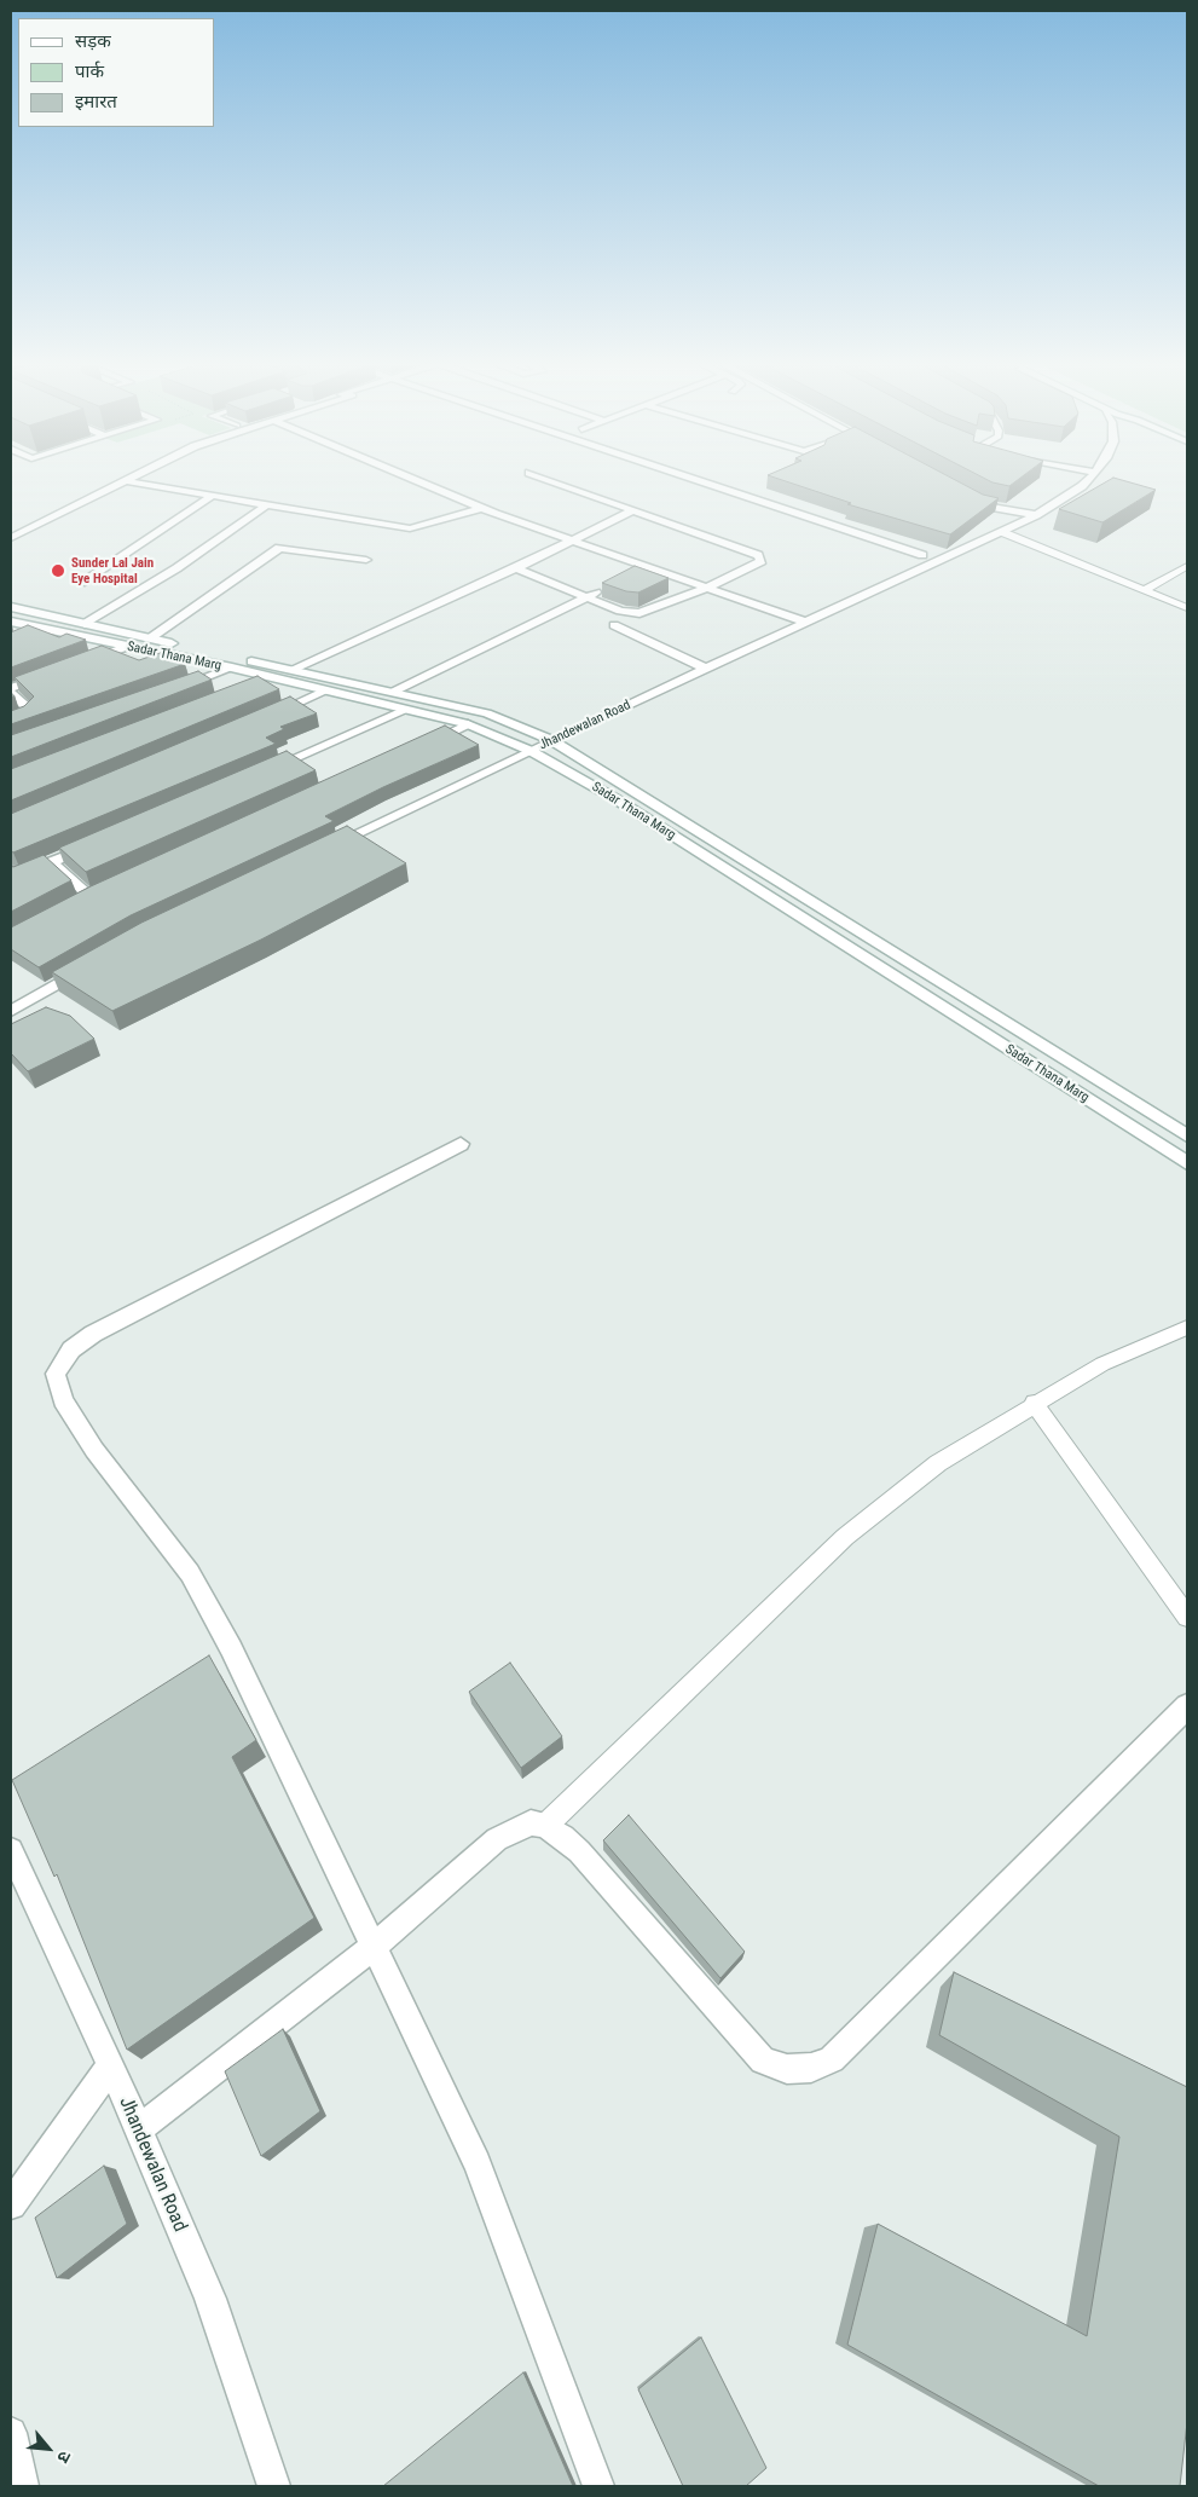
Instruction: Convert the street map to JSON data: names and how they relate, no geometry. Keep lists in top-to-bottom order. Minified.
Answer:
{"streets":{"street":["Sadar Thana Marg","Jhandewalan Road"]},"crossings":[["Sadar Thana Marg","Jhandewalan Road"]],"places":["Sunder Lal Jain Eye Hospital"],"legend":["सड़क","पार्क","इमारत"],"north":"bottom right"}
